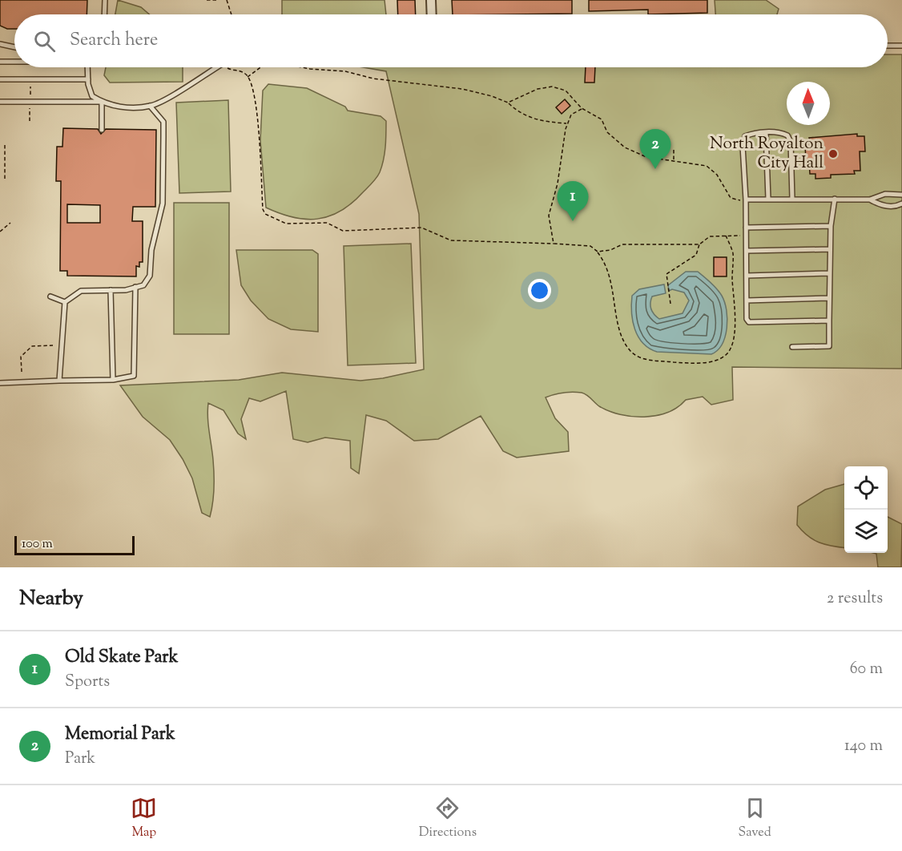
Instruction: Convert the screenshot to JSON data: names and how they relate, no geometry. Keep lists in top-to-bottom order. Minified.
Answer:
{"places":["North Royalton City Hall"],"scale_bar":"100 m","north":"top","page":{"search":"Search here","pins":["2","1"],"scale":"100 m","heading":["Nearby","2 results"],"list":[{"mark":"1","name":"Old Skate Park","note":"Sports","value":"60 m"},{"mark":"2","name":"Memorial Park","note":"Park","value":"140 m"}],"nav":["Map","Directions","Saved"]}}
